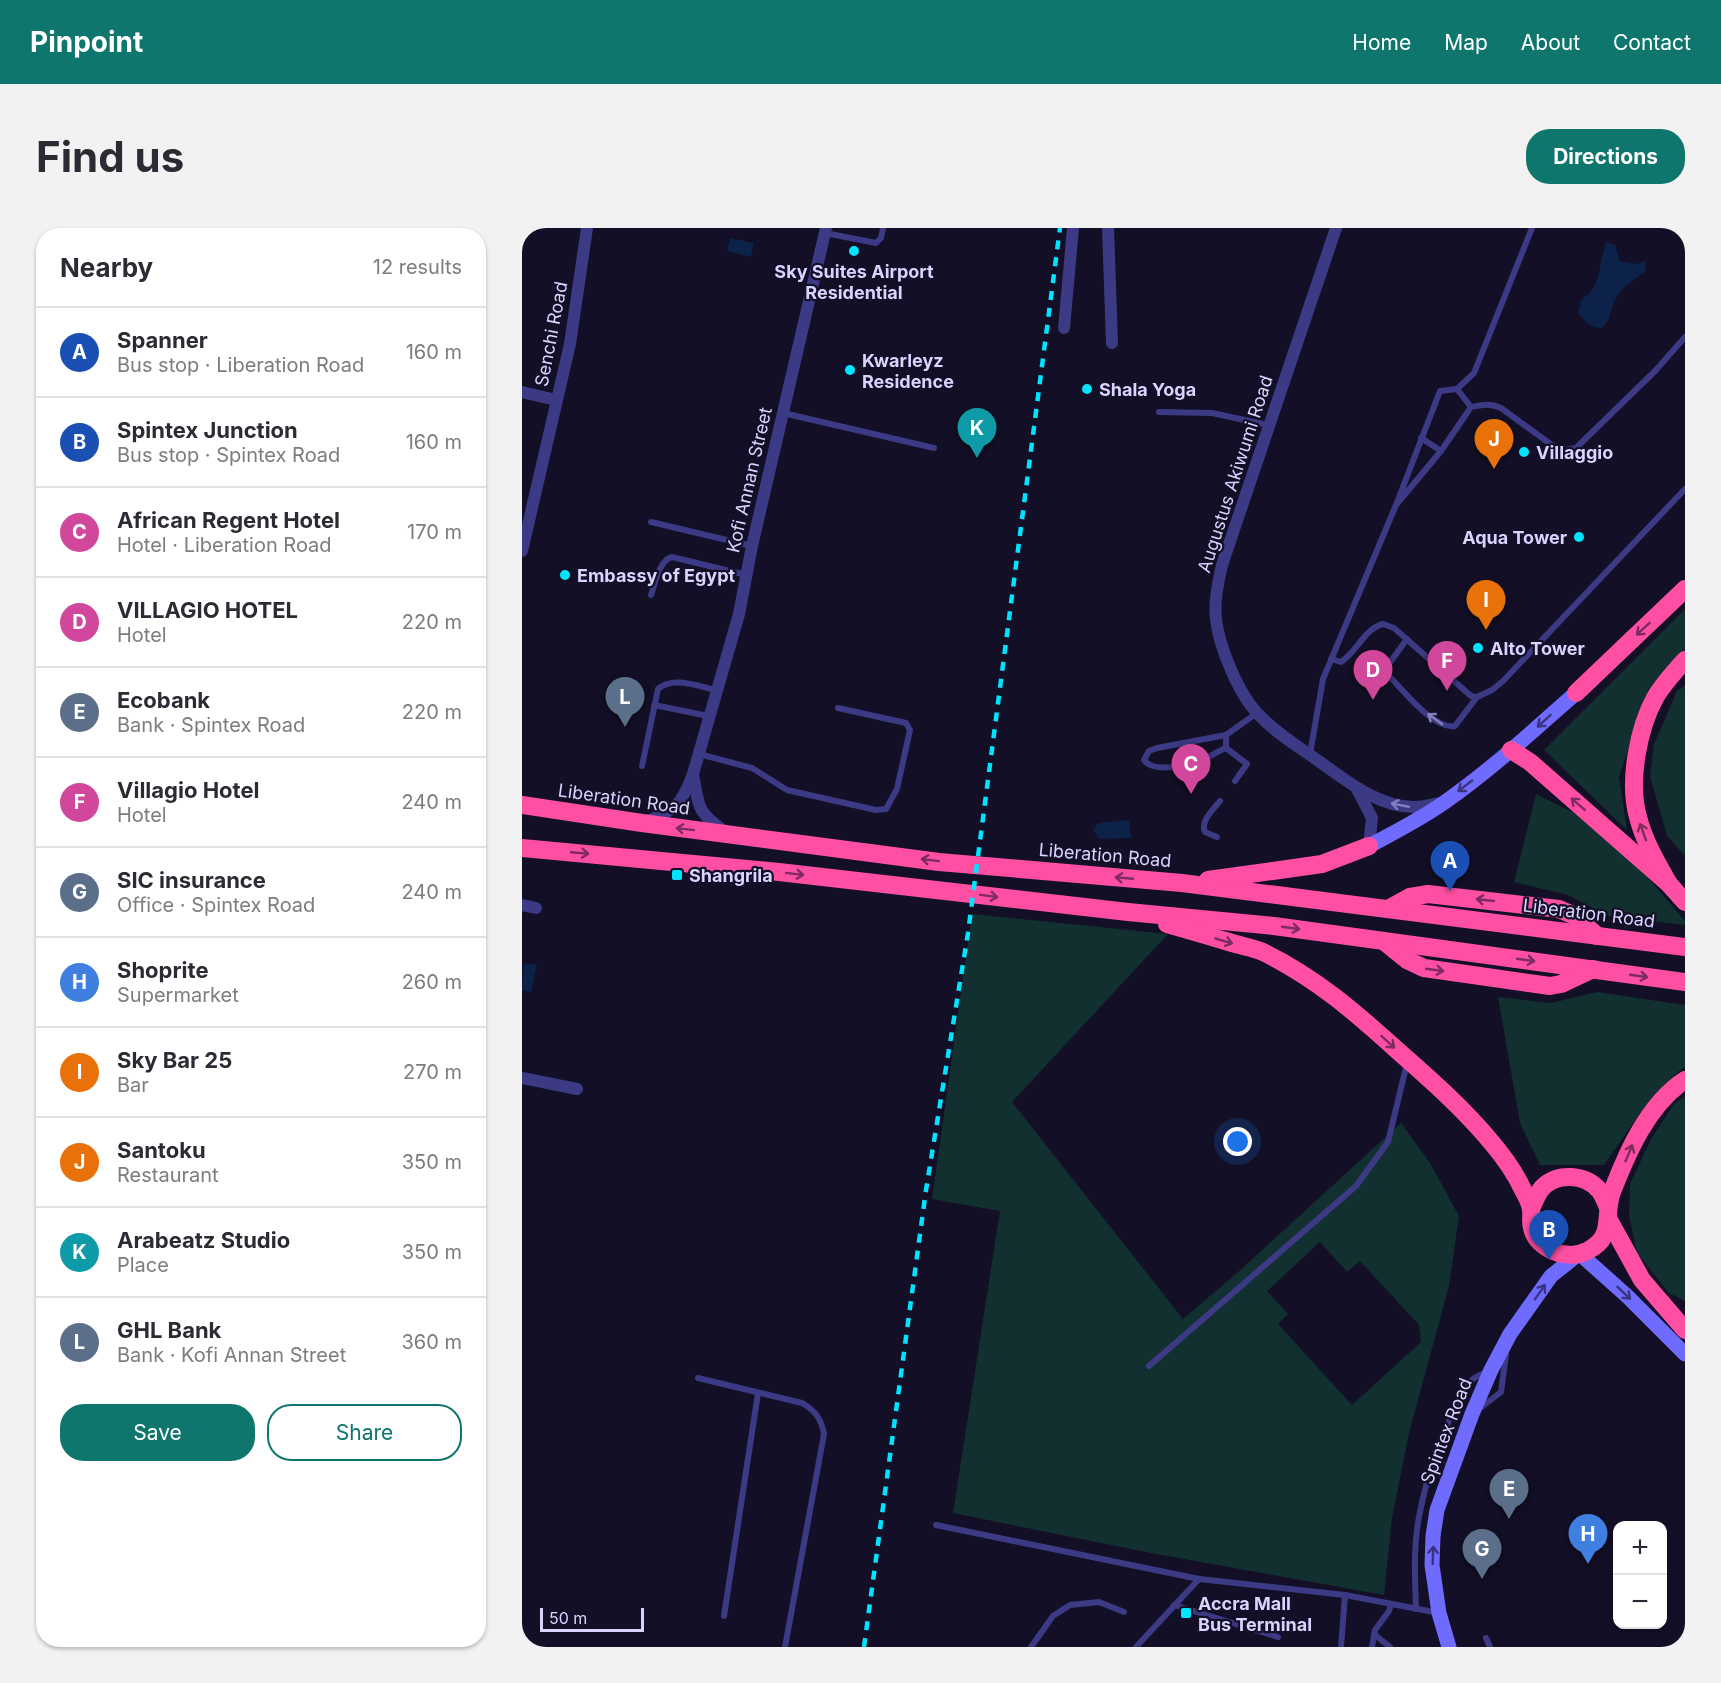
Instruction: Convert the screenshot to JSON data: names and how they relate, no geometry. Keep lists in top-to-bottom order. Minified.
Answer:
{"streets":{"highway":["Liberation Road"],"main road":["Spintex Road"],"street":["Senchi Road","Augustus Akiwumi Road","Kofi Annan Street"]},"crossings":[["Kofi Annan Street","Liberation Road"]],"one_way":["Spintex Road"],"places":{"other":["Sky Suites Airport Residential","Kwarleyz Residence","Shala Yoga","Villaggio","Aqua Tower","Embassy of Egypt","Alto Tower"],"transit":["Shangrila","Accra Mall Bus Terminal"]},"scale_bar":"50 m","page":{"header":"Pinpoint","nav":["Home","Map","About","Contact"],"buttons":["Directions",["Save","Share"]],"title":"Find us","heading":["Nearby","12 results"],"list":[{"mark":"A","name":"Spanner","note":"Bus stop · Liberation Road","value":"160 m"},{"mark":"B","name":"Spintex Junction","note":"Bus stop · Spintex Road","value":"160 m"},{"mark":"C","name":"African Regent Hotel","note":"Hotel · Liberation Road","value":"170 m"},{"mark":"D","name":"VILLAGIO HOTEL","note":"Hotel","value":"220 m"},{"mark":"E","name":"Ecobank","note":"Bank · Spintex Road","value":"220 m"},{"mark":"F","name":"Villagio Hotel","note":"Hotel","value":"240 m"},{"mark":"G","name":"SIC insurance","note":"Office · Spintex Road","value":"240 m"},{"mark":"H","name":"Shoprite","note":"Supermarket","value":"260 m"},{"mark":"I","name":"Sky Bar 25","note":"Bar","value":"270 m"},{"mark":"J","name":"Santoku","note":"Restaurant","value":"350 m"},{"mark":"K","name":"Arabeatz Studio","note":"Place","value":"350 m"},{"mark":"L","name":"GHL Bank","note":"Bank · Kofi Annan Street","value":"360 m"}],"pins":["K","J","I","F","D","L","C","A","B","E","H","G"],"map_buttons":["+","−"],"scale":"50 m"}}
